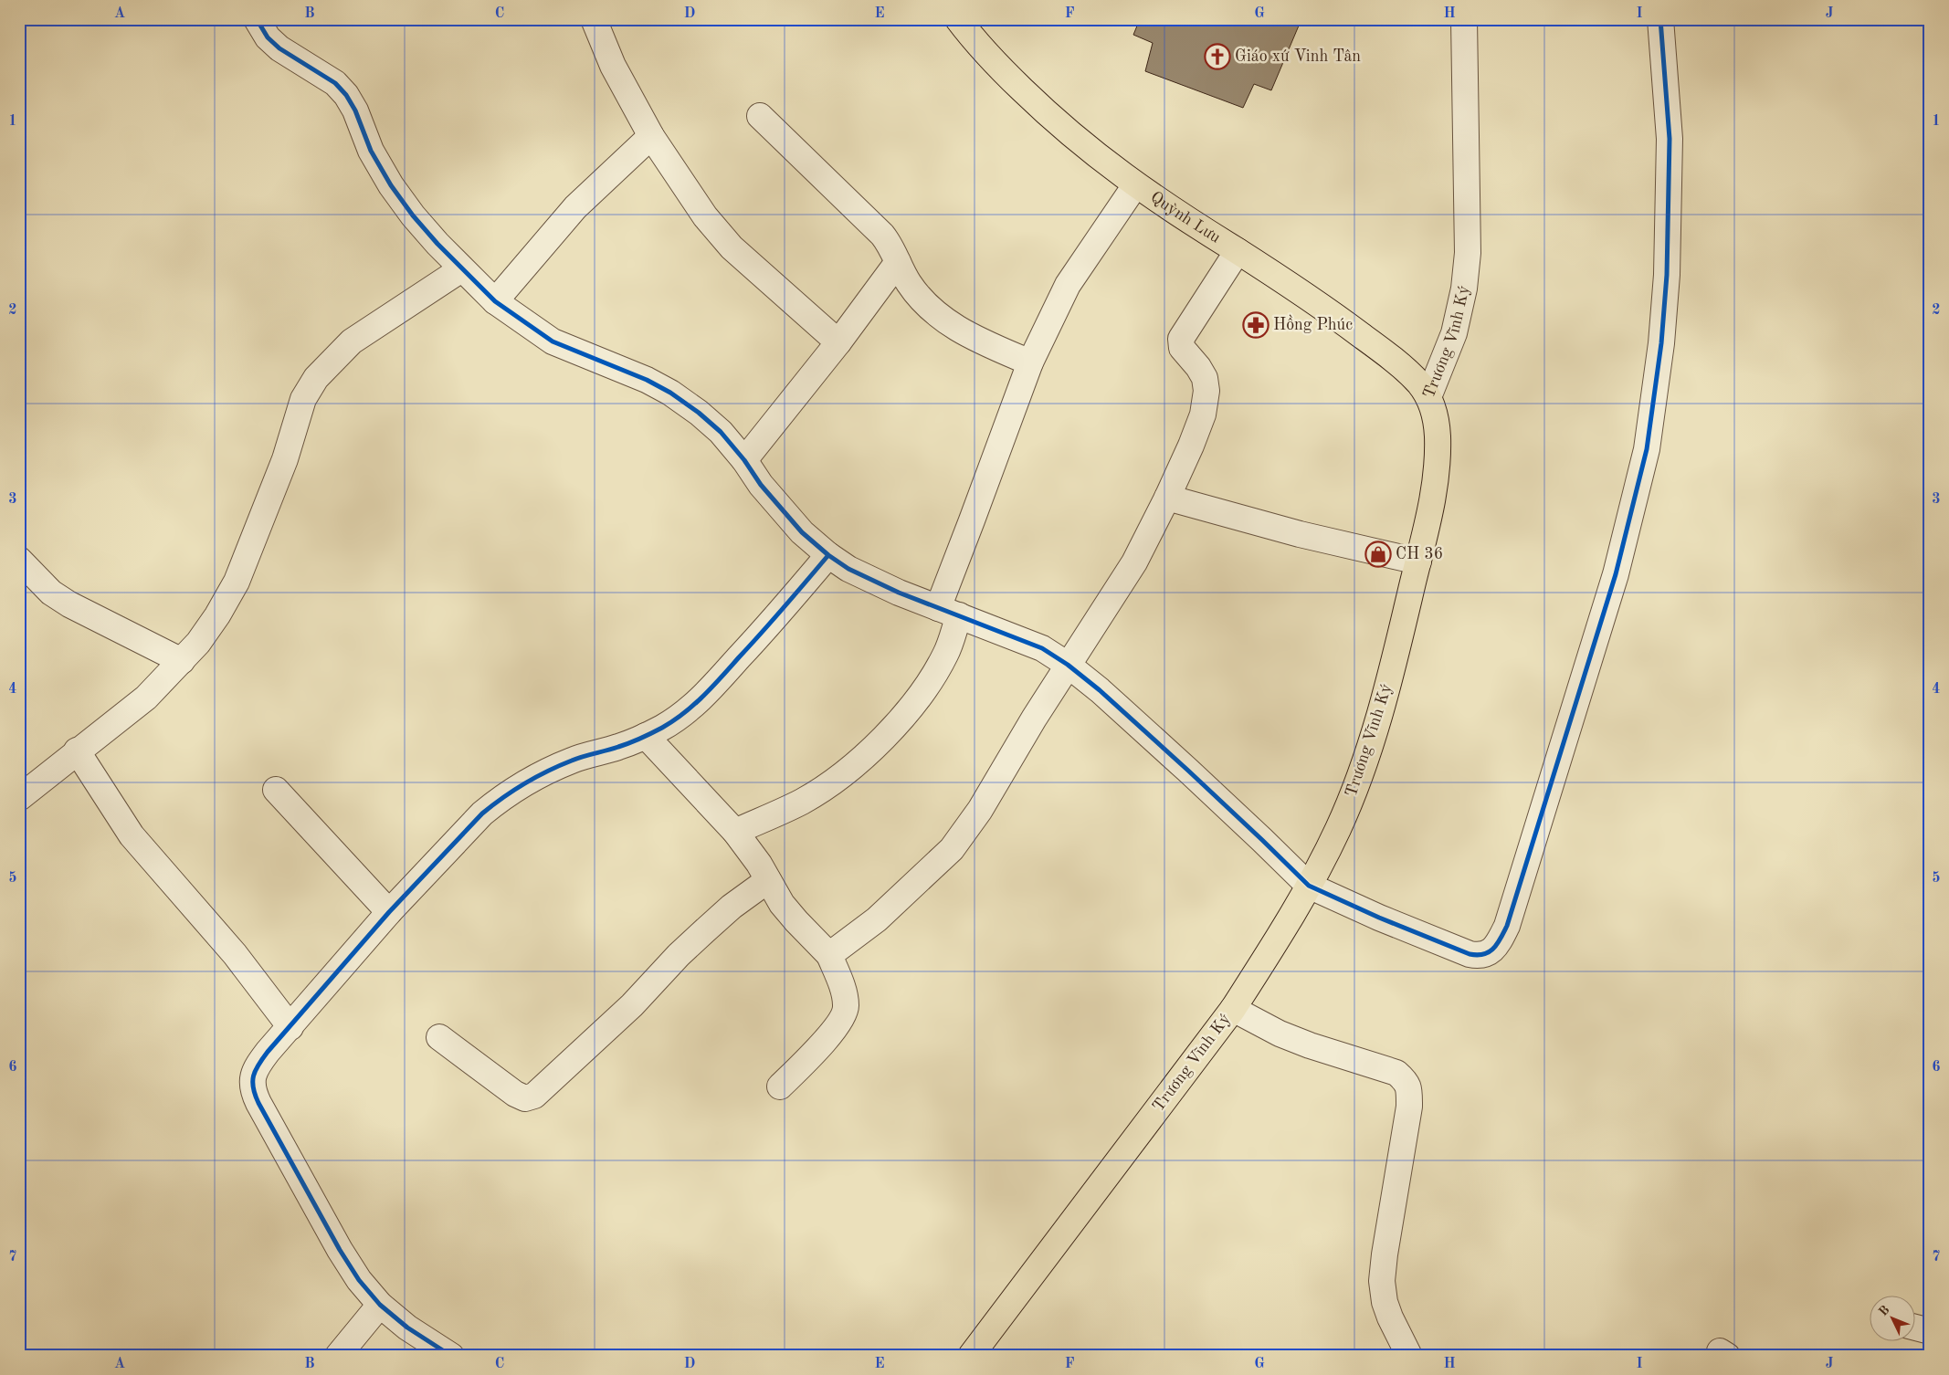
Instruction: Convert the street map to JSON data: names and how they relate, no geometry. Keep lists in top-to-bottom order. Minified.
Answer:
{"streets":{"main road":["Quỳnh Lưu","Trương Vĩnh Ký"]},"crossings":[["Quỳnh Lưu","Trương Vĩnh Ký"]],"places":{"church":["Giáo xứ Vinh Tân"],"pharmacy":["Hồng Phúc"],"shop":["CH 36"]},"north":"top left","grid":{"columns":["A","B","C","D","E","F","G","H","I","J"],"rows":["1","2","3","4","5","6","7"]}}
